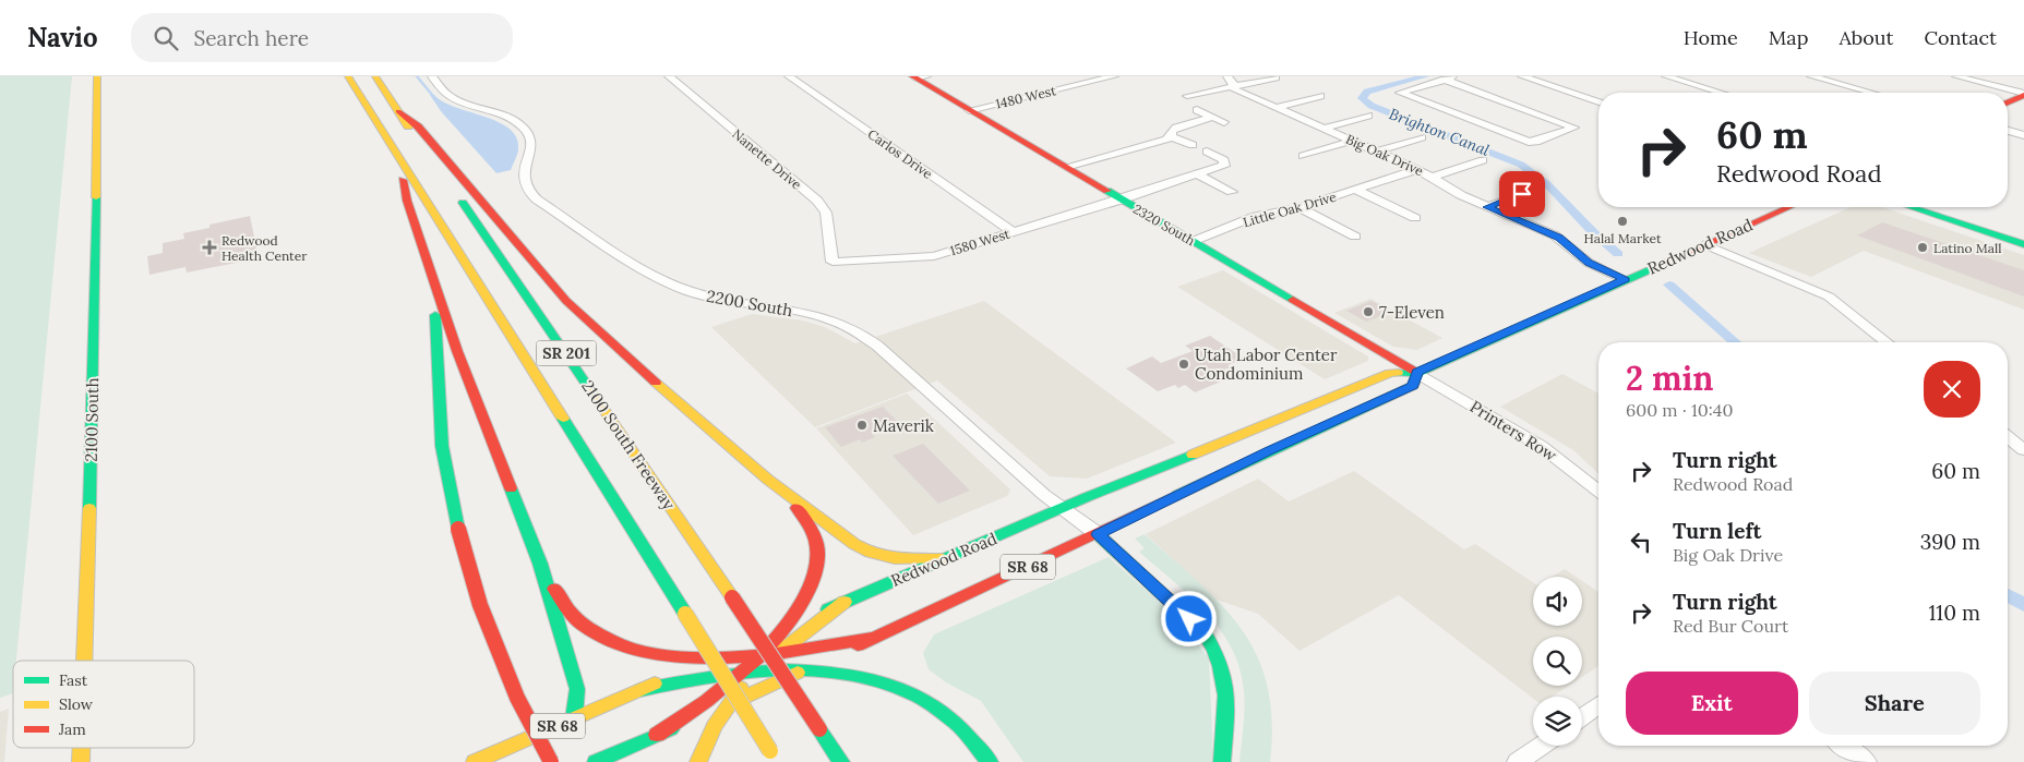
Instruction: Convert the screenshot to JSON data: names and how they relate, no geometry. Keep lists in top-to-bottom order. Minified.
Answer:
{"streets":{"main road":["2320 South","Redwood Road","SR 201","2100 South","2100 South Freeway","SR 68"],"street":["1480 West","Carlos Drive","Big Oak Drive","Nanette Drive","Little Oak Drive","1580 West","2200 South","Printers Row"]},"crossings":[["1480 West","2320 South"],["Carlos Drive","1580 West"],["Big Oak Drive","Little Oak Drive"],["Big Oak Drive","Redwood Road"],["Nanette Drive","1580 West"],["Little Oak Drive","2320 South"],["2320 South","1580 West"],["2320 South","Redwood Road"],["2320 South","Printers Row"],["Redwood Road","2200 South"],["Redwood Road","Printers Row"]],"water":["Brighton Canal"],"places":{"other":["Halal Market","Latino Mall","7-Eleven","Utah Labor Center Condominium","Maverik"],"health":["Redwood Health Center"]},"legend":["Fast","Slow","Jam"],"page":{"header":"Navio","search":"Search here","nav":["Home","Map","About","Contact"],"turn":["60 m","Redwood Road"],"heading":["2 min","600 m · 10:40"],"list":[{"name":"Turn right","note":"Redwood Road","value":"60 m"},{"name":"Turn left","note":"Big Oak Drive","value":"390 m"},{"name":"Turn right","note":"Red Bur Court","value":"110 m"}],"buttons":["Exit","Share"]}}
